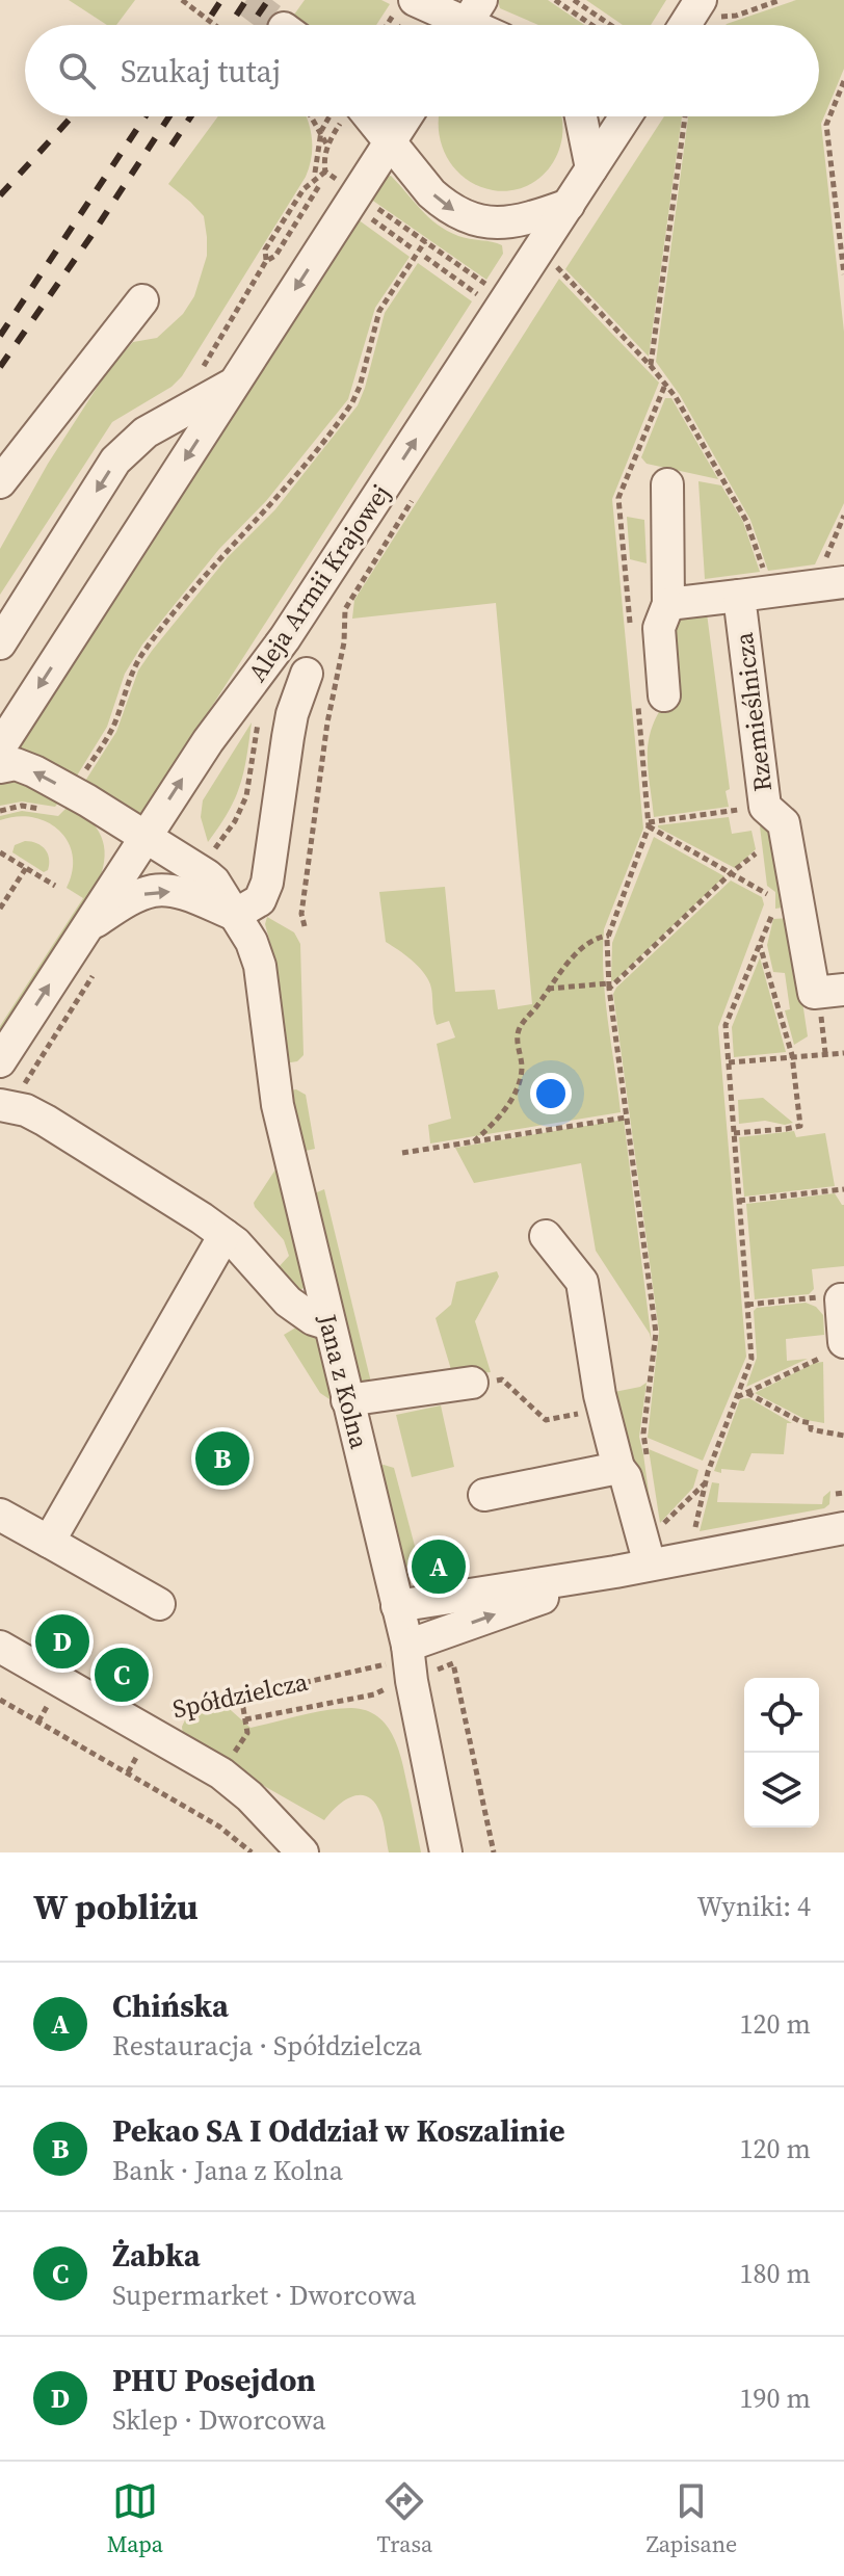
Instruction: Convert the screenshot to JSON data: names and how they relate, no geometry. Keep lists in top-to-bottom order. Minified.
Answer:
{"streets":{"street":["Aleja Armii Krajowej","Rzemieślnicza","Jana z Kolna"],"path":["Spółdzielcza"]},"crossings":[["Aleja Armii Krajowej","Jana z Kolna"],["Jana z Kolna","Spółdzielcza"]],"page":{"search":"Szukaj tutaj","pins":["B","A","D","C"],"heading":["W pobliżu","Wyniki: 4"],"list":[{"mark":"A","name":"Chińska","note":"Restauracja · Spółdzielcza","value":"120 m"},{"mark":"B","name":"Pekao SA I Oddział w Koszalinie","note":"Bank · Jana z Kolna","value":"120 m"},{"mark":"C","name":"Żabka","note":"Supermarket · Dworcowa","value":"180 m"},{"mark":"D","name":"PHU Posejdon","note":"Sklep · Dworcowa","value":"190 m"}],"nav":["Mapa","Trasa","Zapisane"]}}
